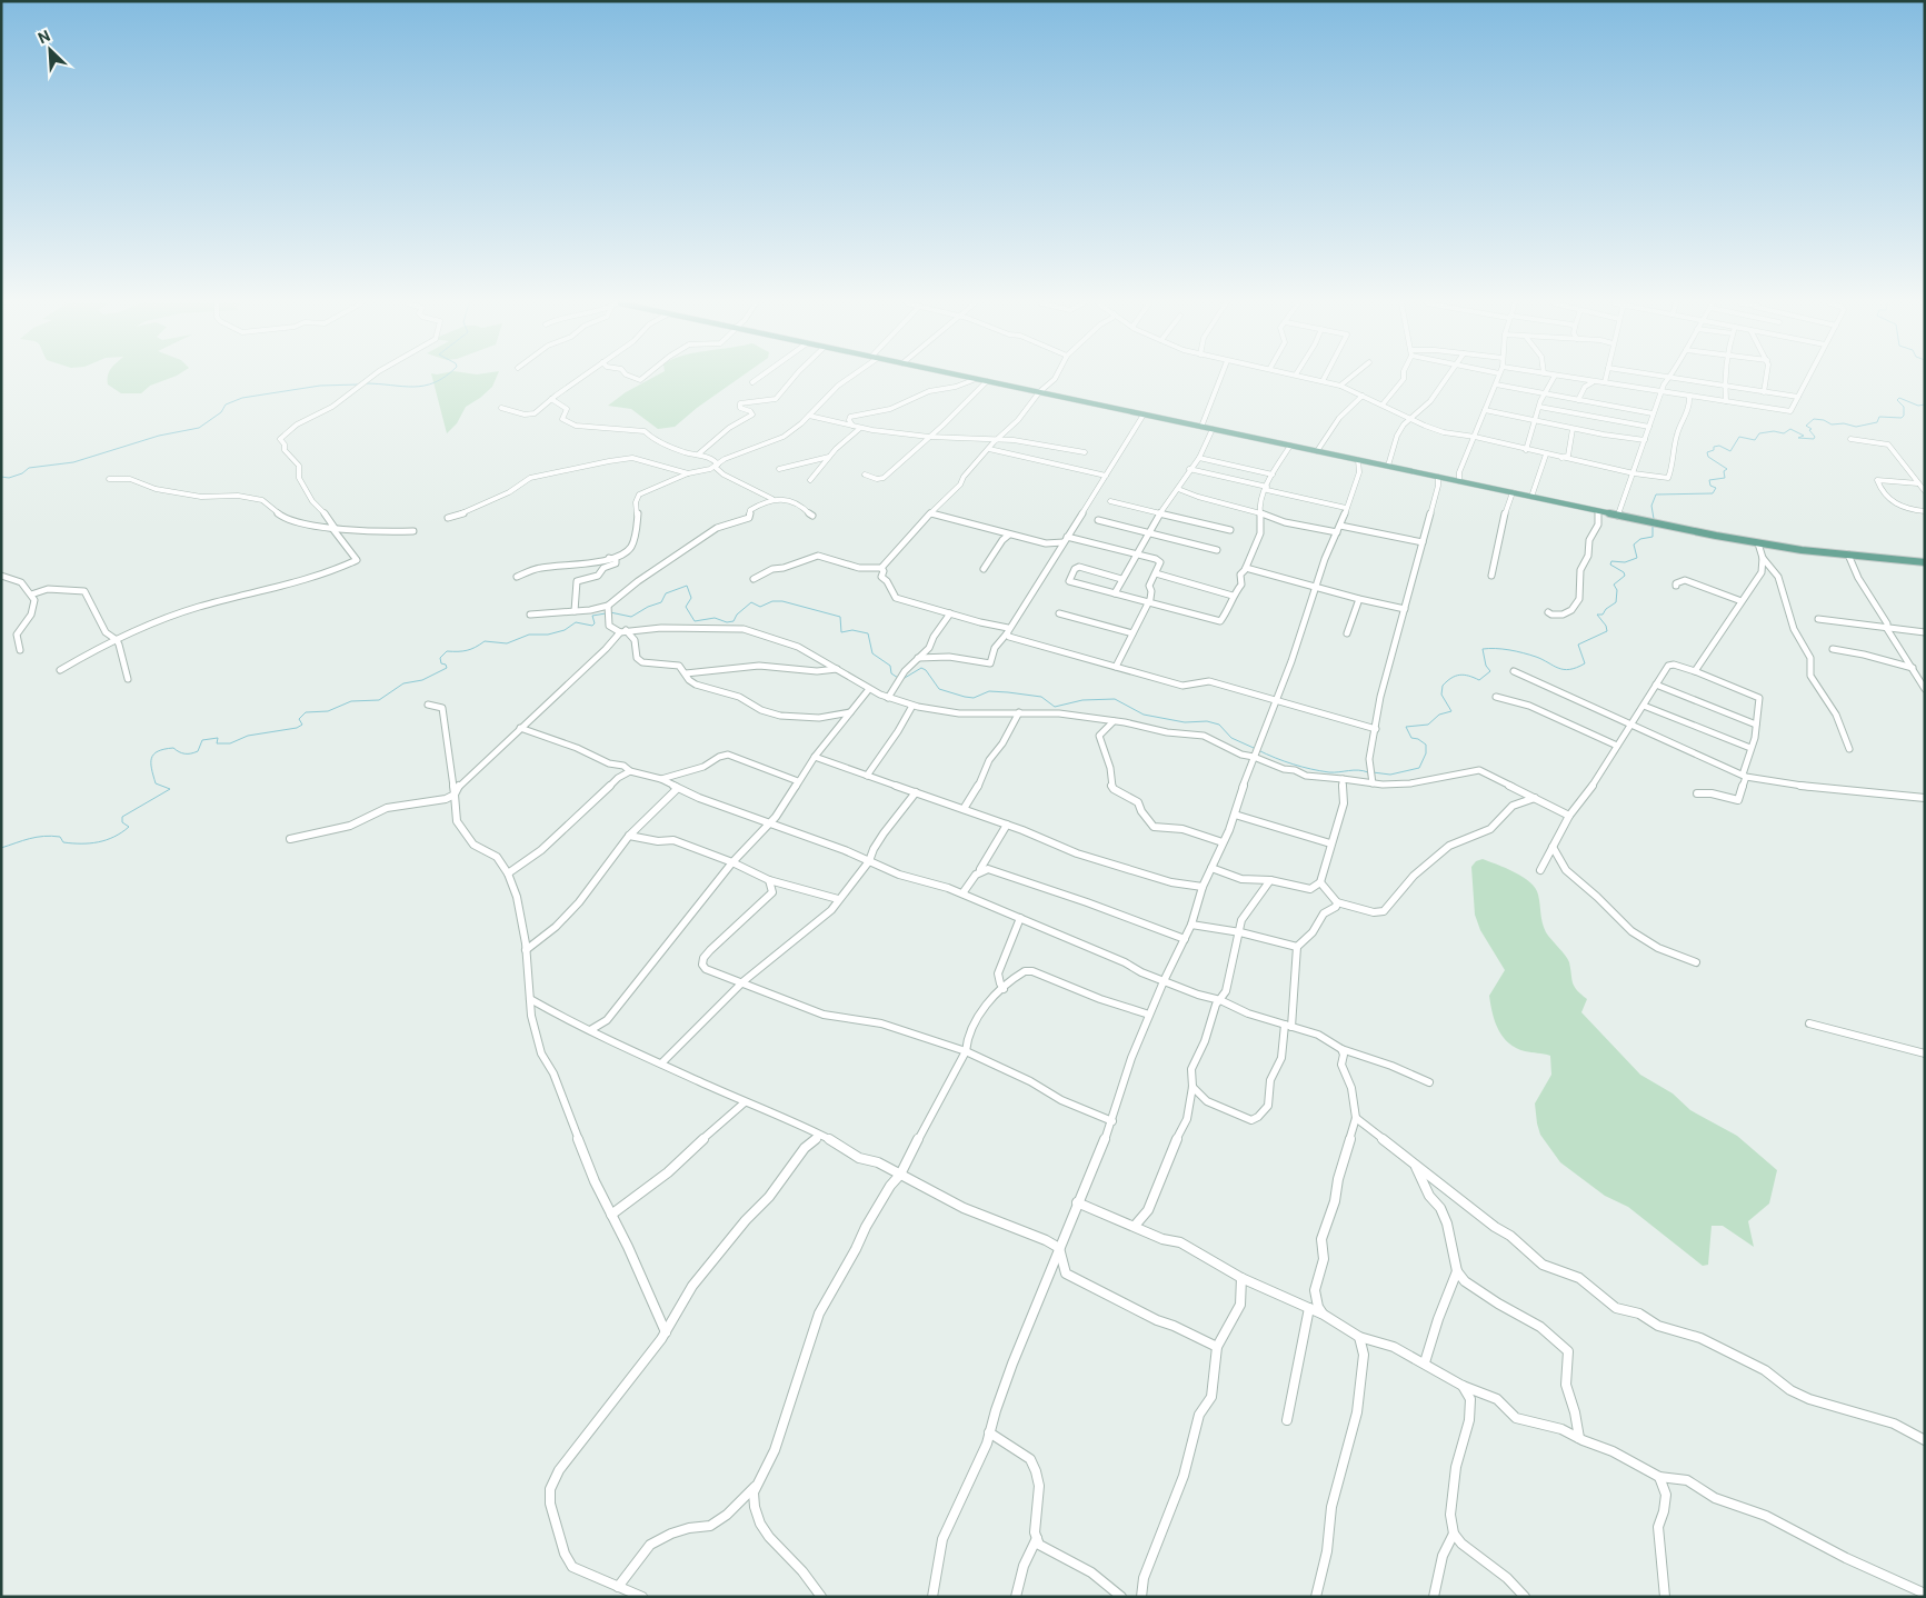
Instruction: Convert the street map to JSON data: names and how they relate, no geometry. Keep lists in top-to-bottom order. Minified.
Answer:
{"north":"top left"}
